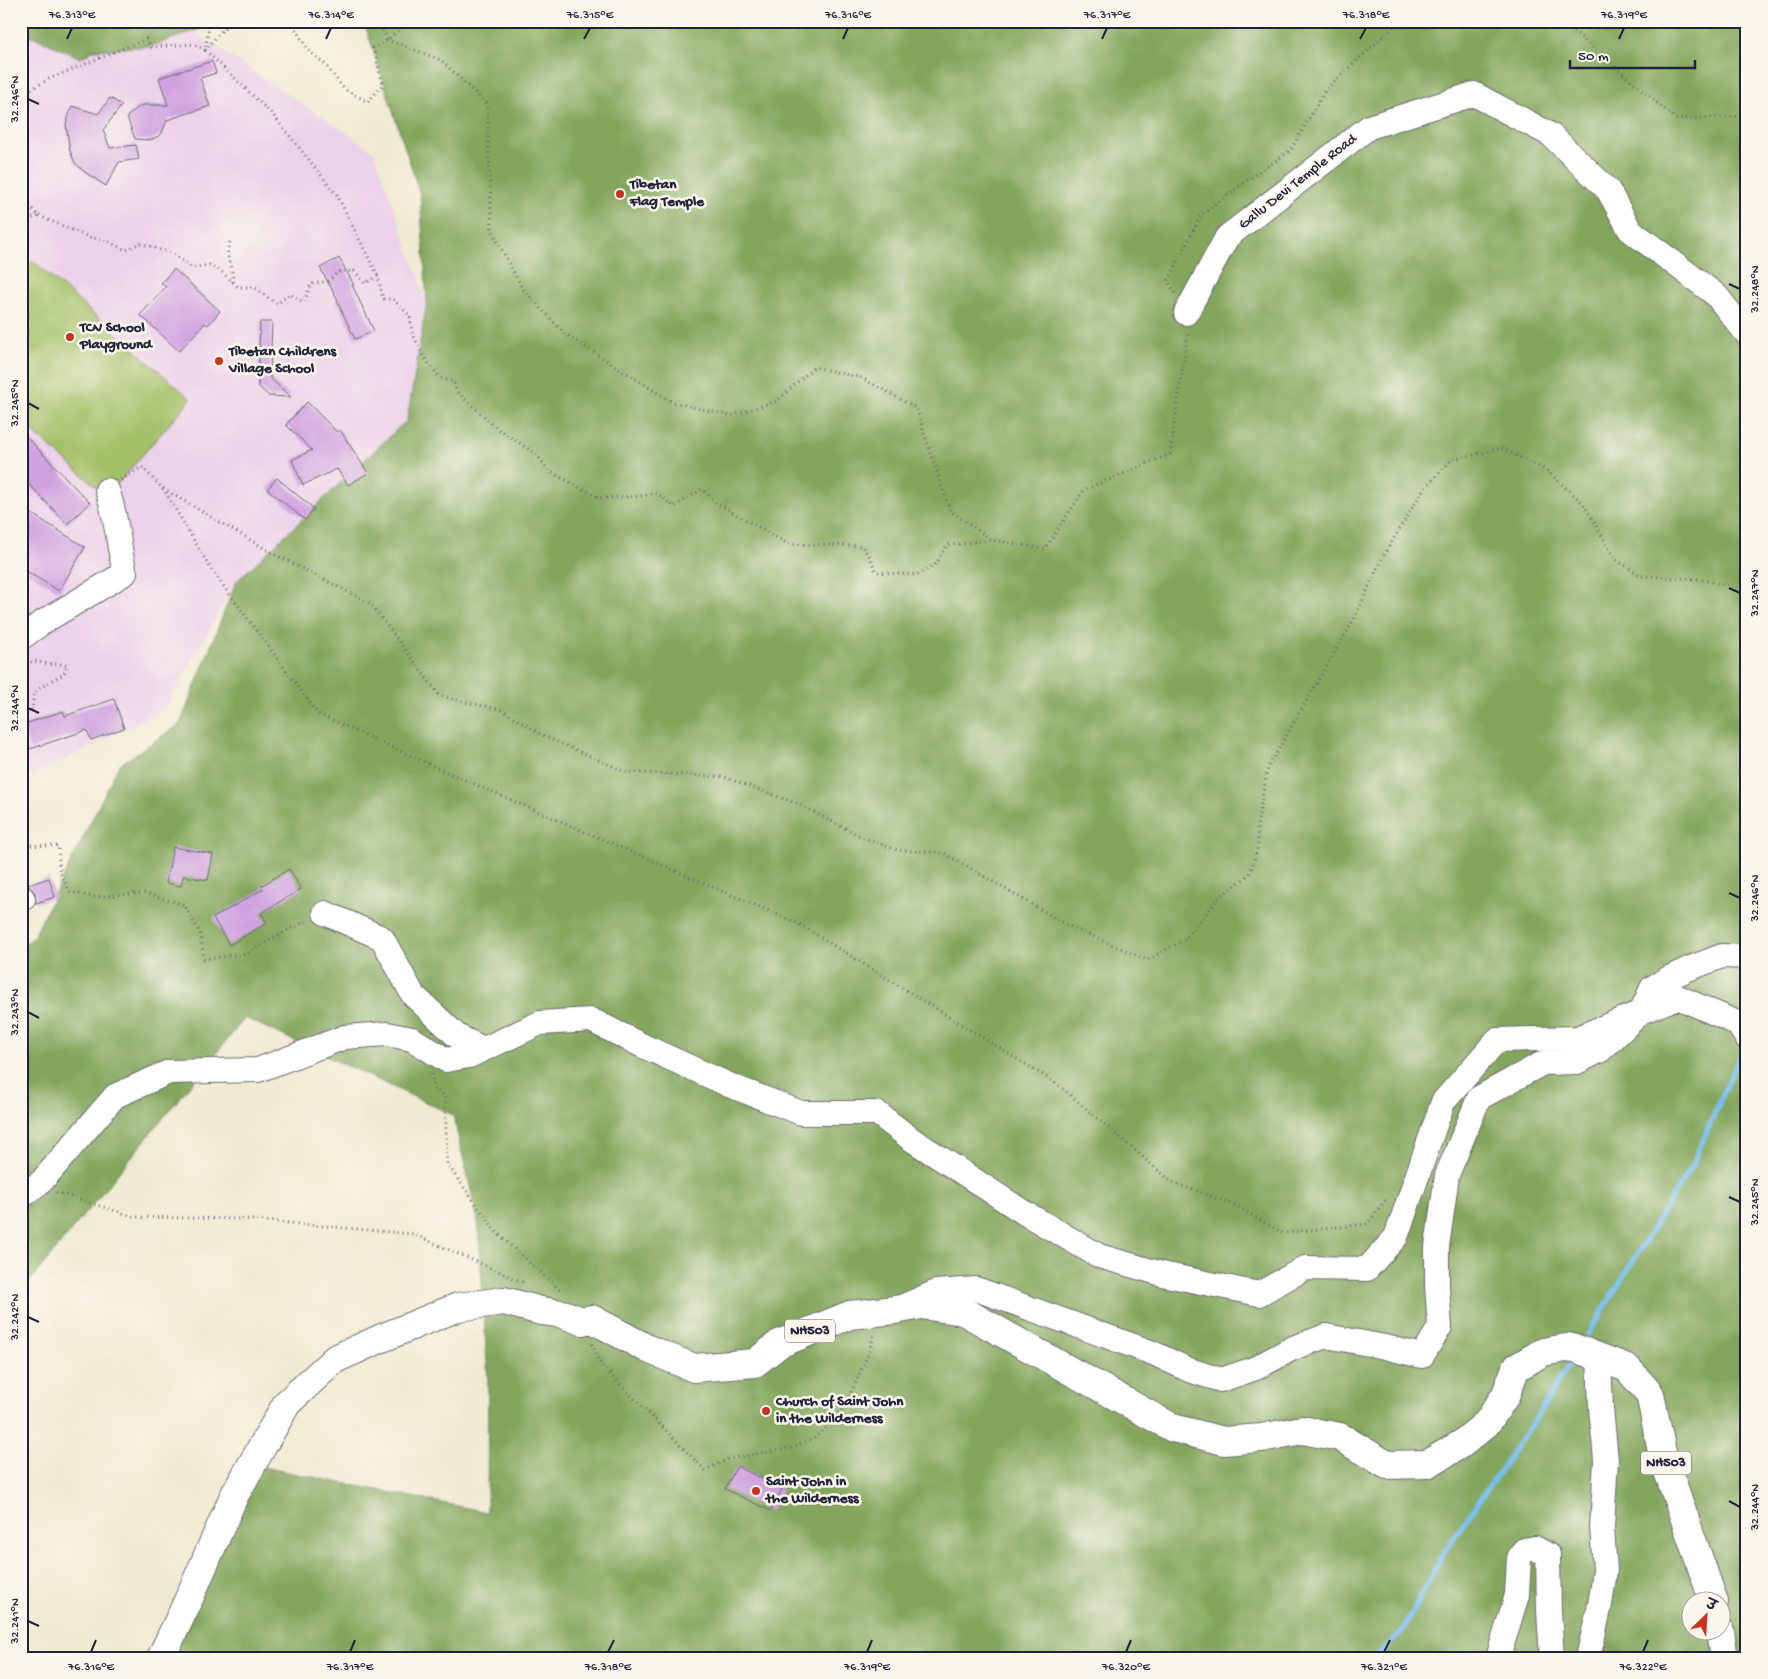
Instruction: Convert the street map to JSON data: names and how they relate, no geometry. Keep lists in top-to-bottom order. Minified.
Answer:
{"streets":{"main road":["NH503"],"street":["Gallu Devi Temple Road"]},"places":["Tibetan Flag Temple","TCV School Playground","Tibetan Childrens Village School","Church of Saint John in the Wilderness","Saint John in the Wilderness"],"scale_bar":"50 m","north":"top right","coordinates":["76.313°E","76.314°E","76.315°E","76.316°E","76.317°E","76.318°E","76.319°E","32.246°N","32.248°N","32.245°N","32.247°N","32.244°N","32.243°N","32.242°N","32.241°N","76.320°E","76.321°E","76.322°E"]}
